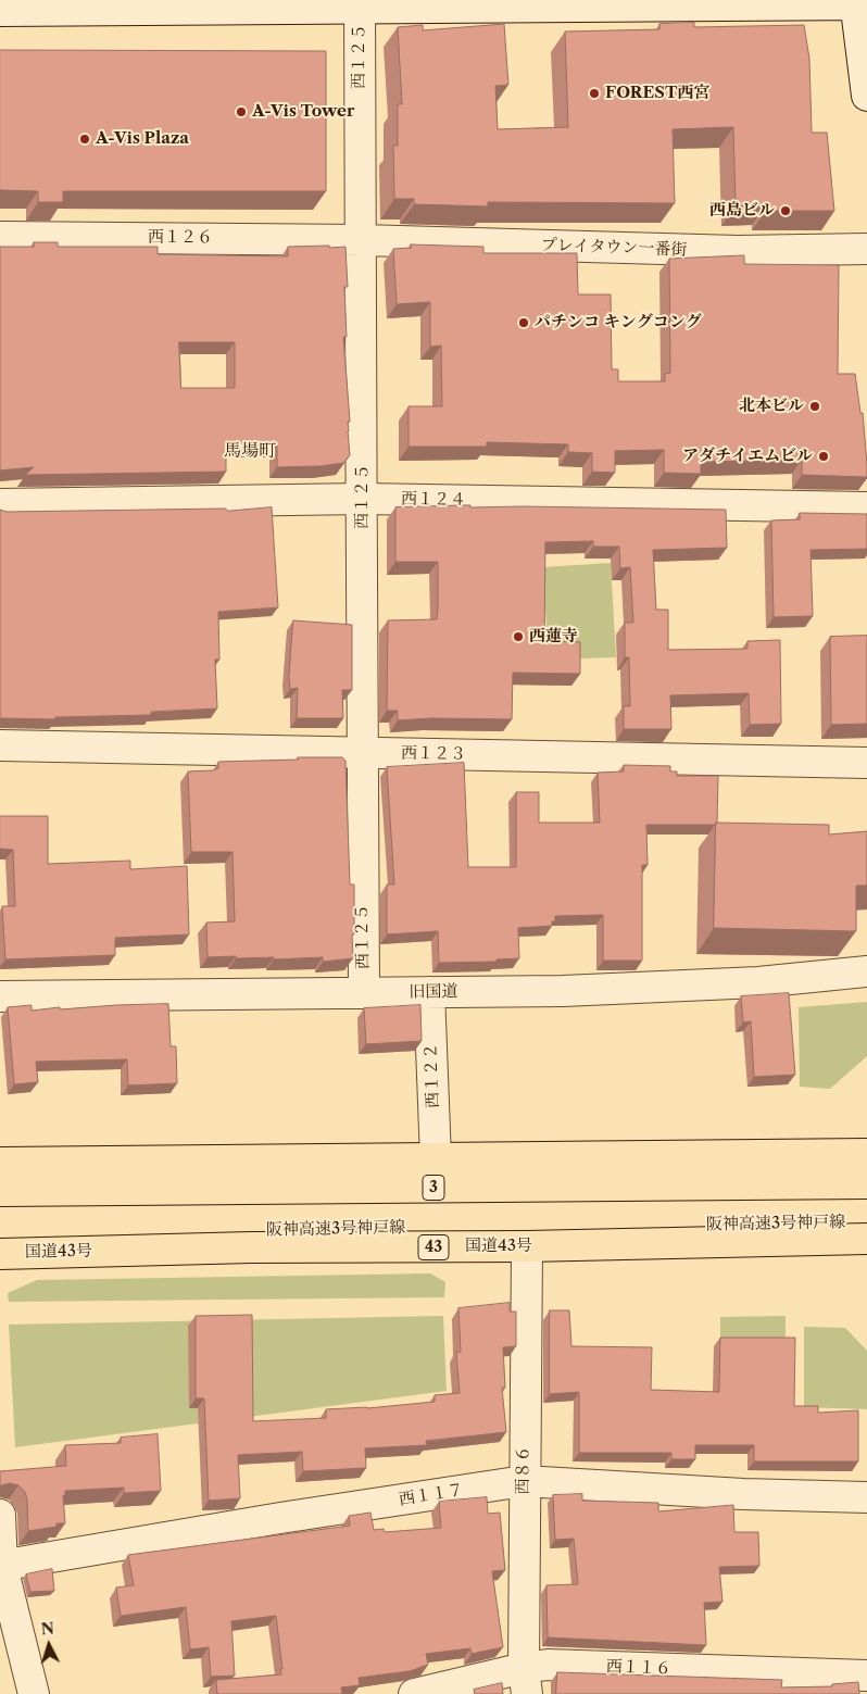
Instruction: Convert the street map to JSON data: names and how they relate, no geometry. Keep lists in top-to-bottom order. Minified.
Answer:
{"streets":{"highway":["3","阪神高速3号神戸線","国道43号","43"],"street":["西１２５","西１２６","プレイタウン一番街","西１２４","西１２３","旧国道","西１２２","西８６","西１１７","西１１６"]},"crossings":[["西１２５","西１２６"],["西１２５","プレイタウン一番街"],["西１２５","西１２４"],["西１２５","西１２３"],["西１２５","旧国道"],["西１２６","プレイタウン一番街"],["旧国道","西１２２"],["国道43号","西８６"],["西８６","西１１７"],["西８６","西１１６"]],"districts":["馬場町"],"places":["FOREST西宮","A-Vis Tower","A-Vis Plaza","西島ビル","パチンコ キングコング","北本ビル","アダチイエムビル","西蓮寺"],"north":"top"}
